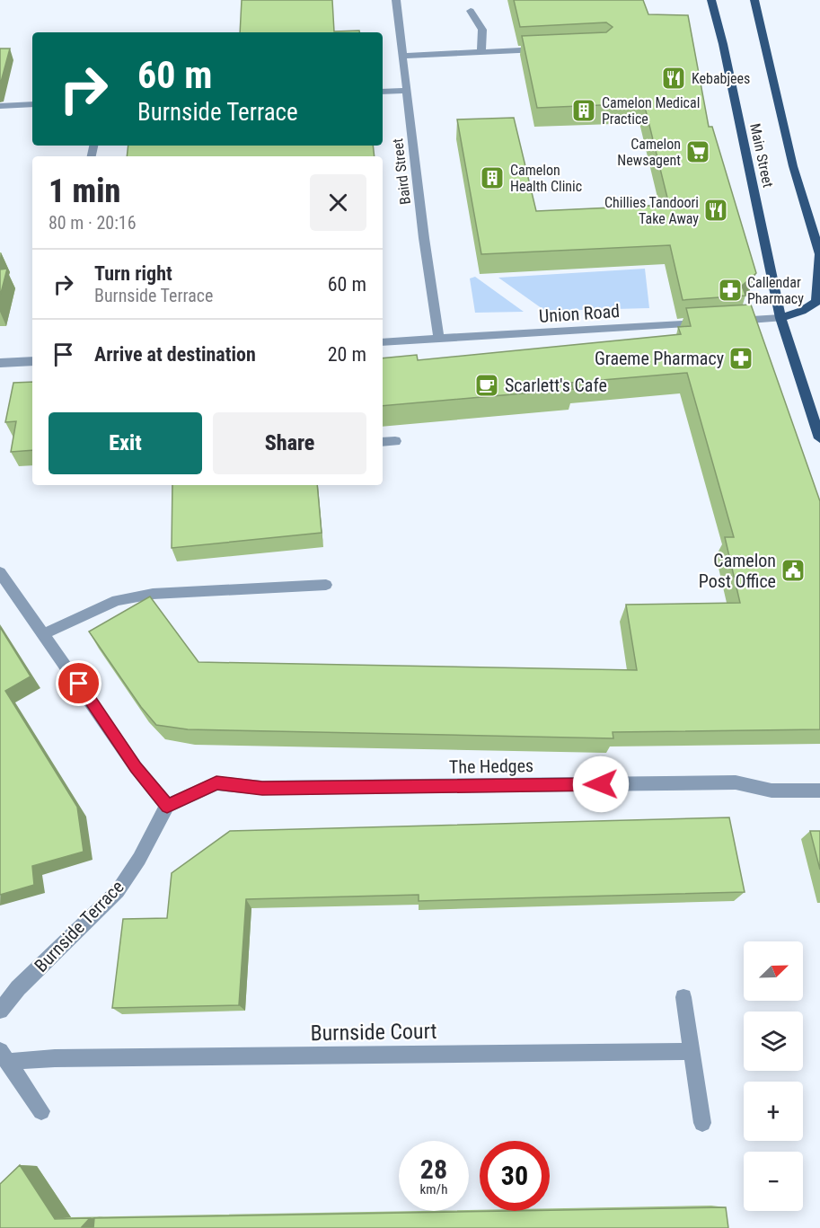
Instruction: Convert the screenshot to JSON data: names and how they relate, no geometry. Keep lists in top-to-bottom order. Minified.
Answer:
{"streets":{"main road":["Main Street"],"street":["Baird Street","Union Road","The Hedges","Burnside Terrace","Burnside Court"]},"crossings":[["Baird Street","Union Road"],["The Hedges","Burnside Terrace"]],"places":{"restaurant":["Kebabjees","Chillies Tandoori Take Away"],"building":["Camelon Medical Practice","Camelon Health Clinic"],"supermarket":["Camelon Newsagent"],"pharmacy":["Callendar Pharmacy","Graeme Pharmacy"],"cafe":["Scarlett's Cafe"],"public building":["Camelon Post Office"]},"north":"top right","page":{"turn":["60 m","Burnside Terrace"],"heading":["1 min","80 m · 20:16"],"list":[{"name":"Turn right","note":"Burnside Terrace","value":"60 m"},{"name":"Arrive at destination","value":"20 m"}],"buttons":["Exit","Share"],"map_buttons":["+","−"],"speed":"28 km/h","limit":"30"}}
